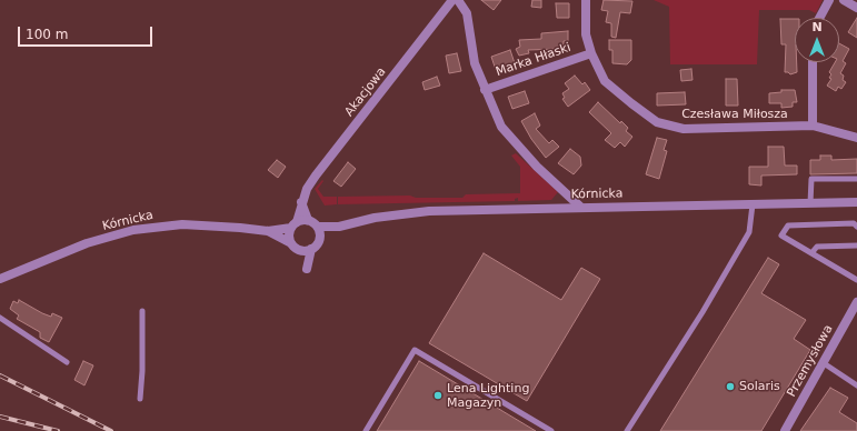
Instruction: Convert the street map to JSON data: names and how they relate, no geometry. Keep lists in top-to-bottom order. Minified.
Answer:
{"streets":{"street":["Marka Hłaski","Akacjowa","Czesława Miłosza","Kórnicka","Przemysłowa"]},"crossings":[["Marka Hłaski","Czesława Miłosza"]],"places":["Solaris","Lena Lighting Magazyn"],"scale_bar":"100 m","north":"top"}
